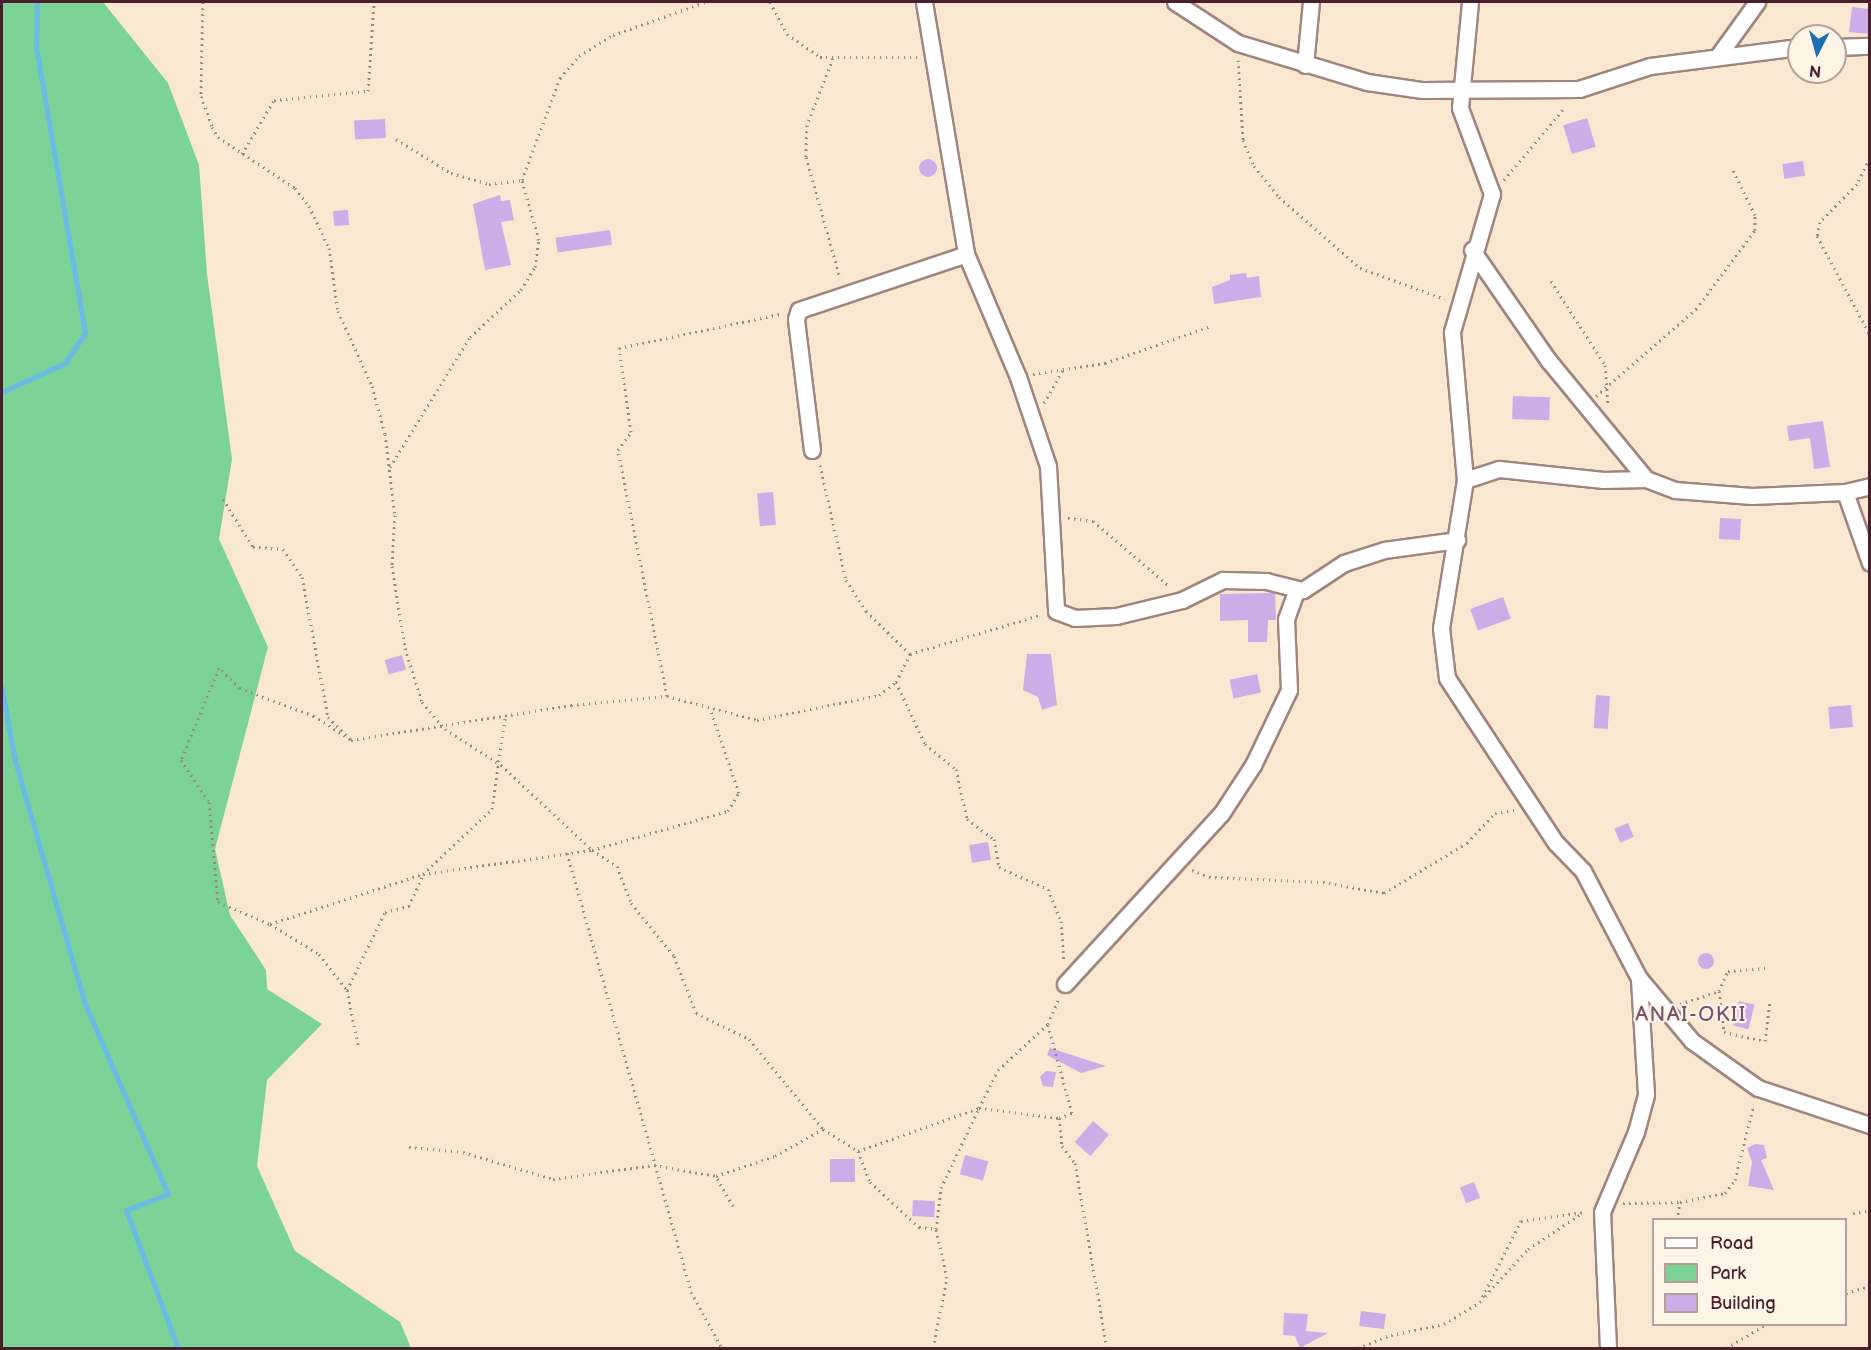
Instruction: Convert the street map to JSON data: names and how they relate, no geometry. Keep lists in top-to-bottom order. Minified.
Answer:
{"districts":["ANAI-OKII"],"legend":["Road","Park","Building"],"north":"bottom"}
